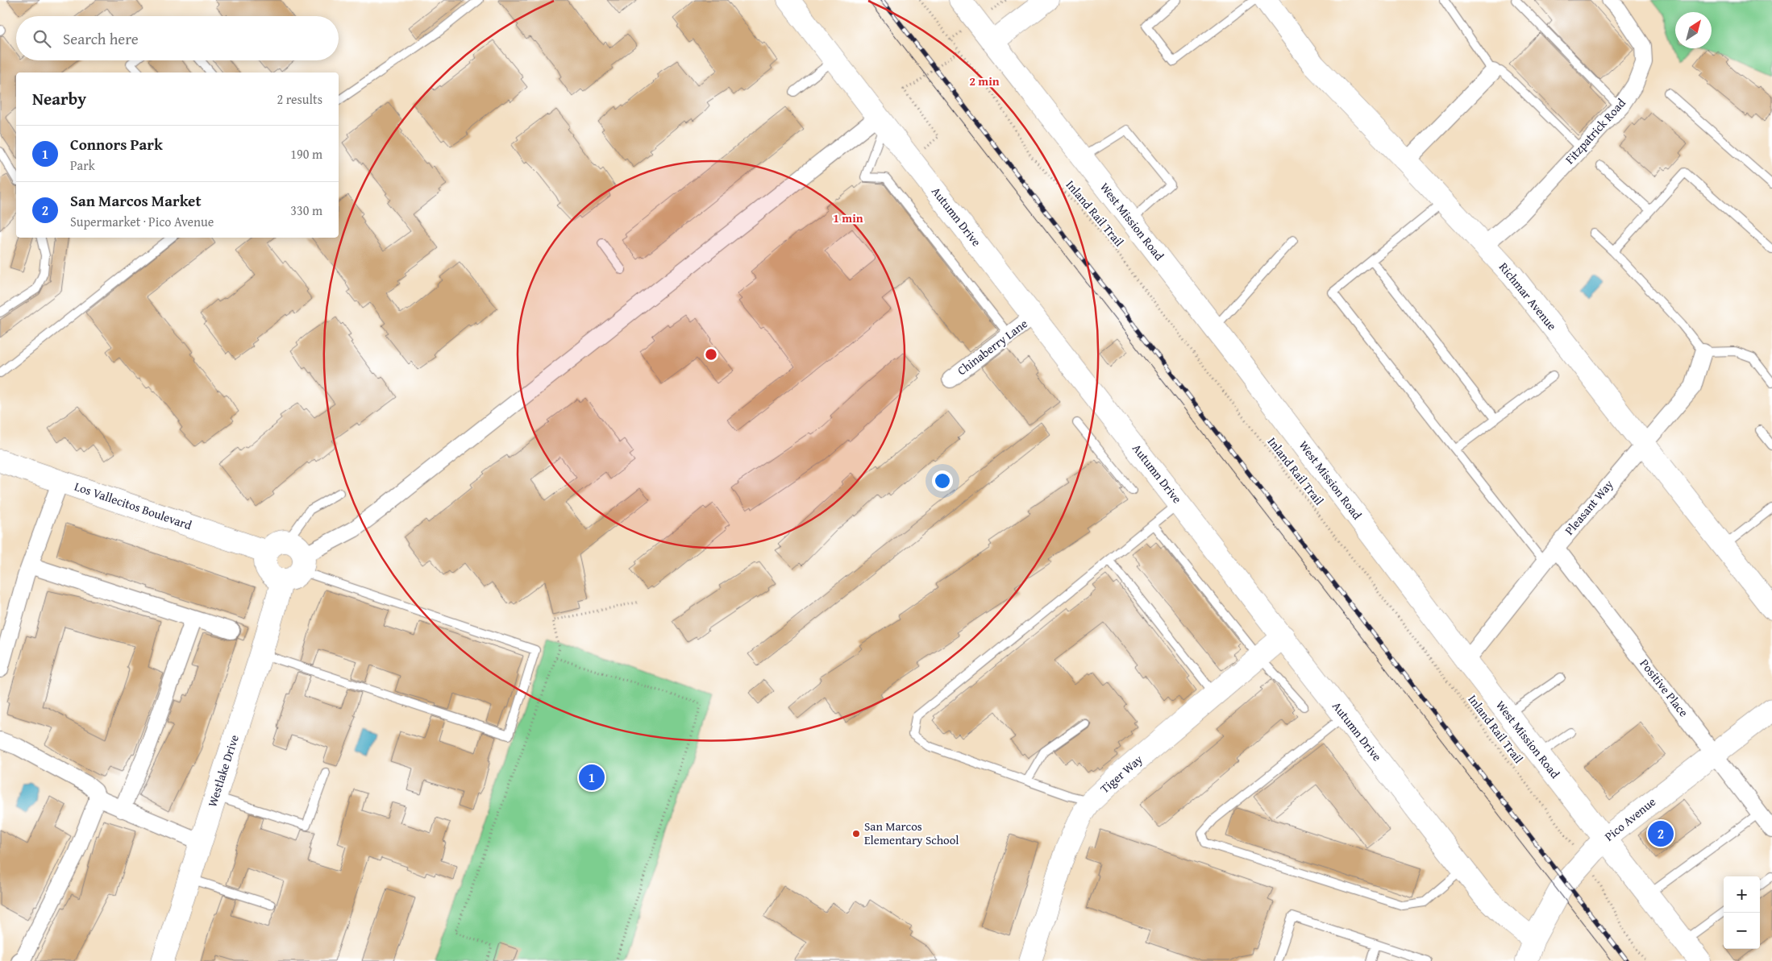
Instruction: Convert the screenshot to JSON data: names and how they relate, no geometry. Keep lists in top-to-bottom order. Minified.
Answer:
{"streets":{"street":["Fitzpatrick Road","Autumn Drive","West Mission Road","Richmar Avenue","Chinaberry Lane","Los Vallecitos Boulevard","Pleasant Way","Positive Place","Westlake Drive","Tiger Way","Pico Avenue"],"path":["Inland Rail Trail"]},"crossings":[["Fitzpatrick Road","Richmar Avenue"],["Inland Rail Trail","Pico Avenue"],["Autumn Drive","Chinaberry Lane"],["Autumn Drive","Tiger Way"],["Autumn Drive","Pico Avenue"],["West Mission Road","Pleasant Way"],["West Mission Road","Pico Avenue"],["Richmar Avenue","Pleasant Way"],["Los Vallecitos Boulevard","Westlake Drive"],["Pleasant Way","Positive Place"],["Positive Place","Pico Avenue"]],"places":["San Marcos Elementary School"],"north":"top right","page":{"search":"Search here","heading":["Nearby","2 results"],"list":[{"mark":"1","name":"Connors Park","note":"Park","value":"190 m"},{"mark":"2","name":"San Marcos Market","note":"Supermarket · Pico Avenue","value":"330 m"}],"pins":["1","2"],"map_buttons":["+","−"]},"rings":["2 min","1 min"]}
